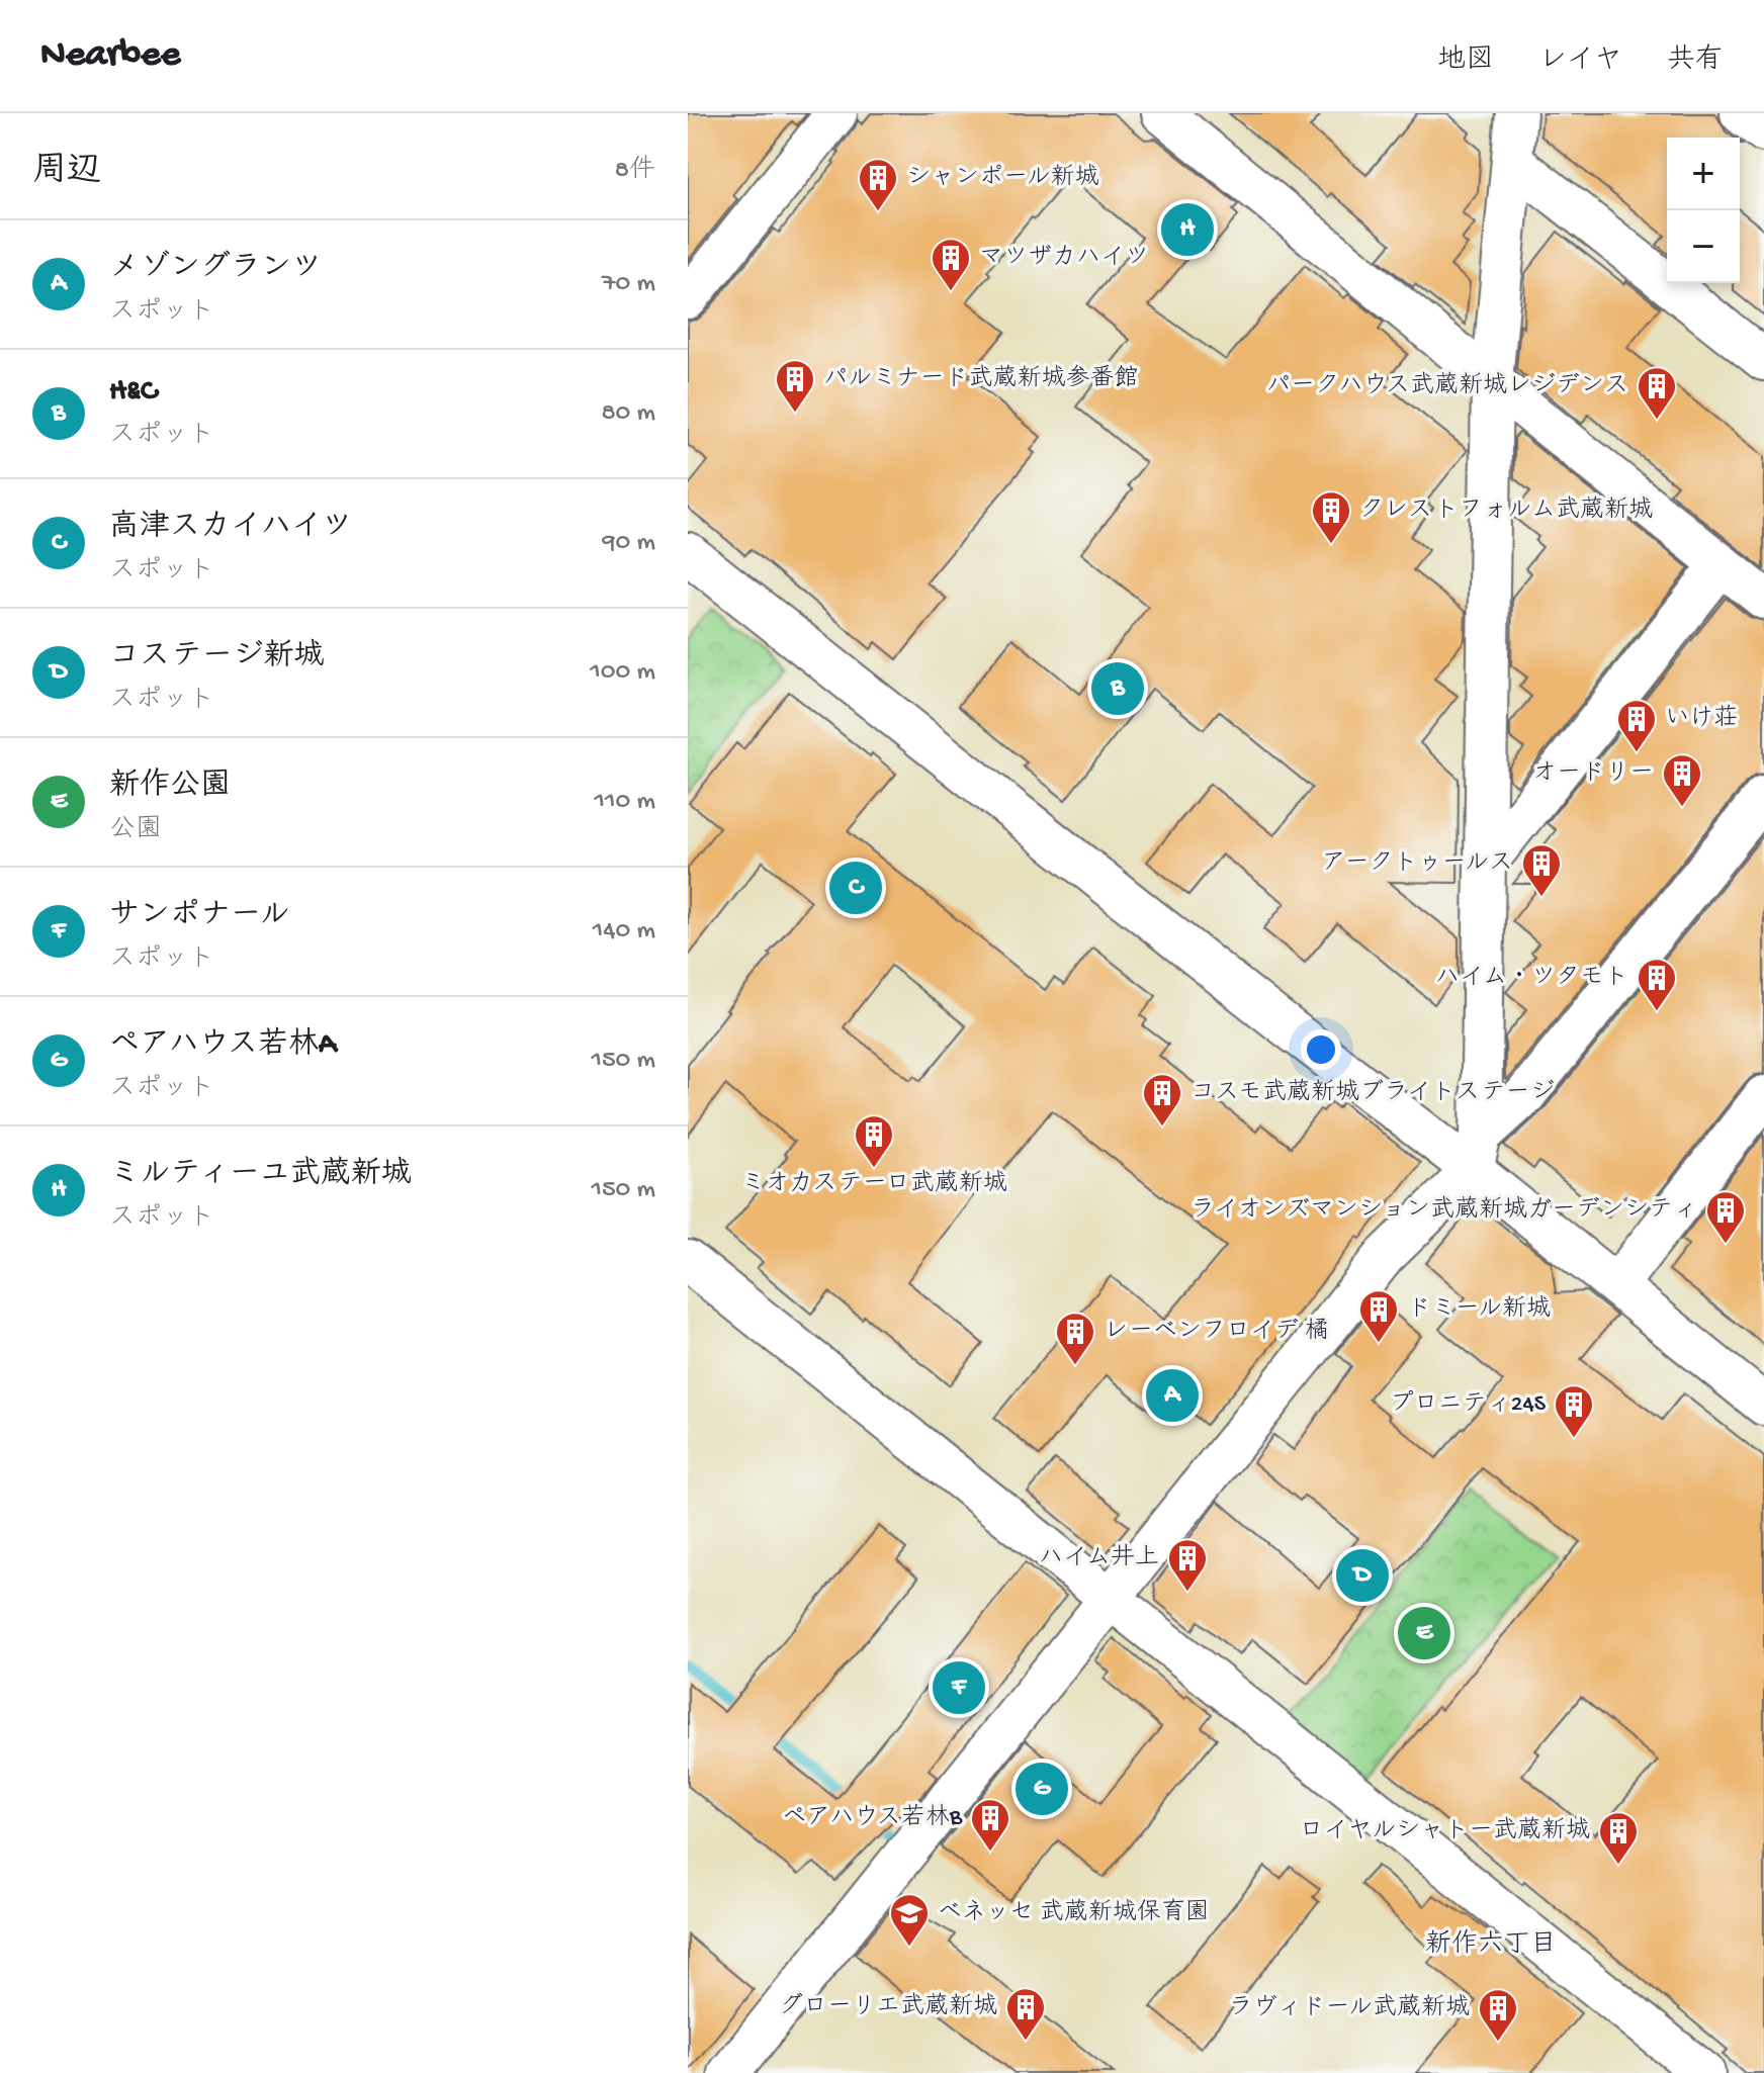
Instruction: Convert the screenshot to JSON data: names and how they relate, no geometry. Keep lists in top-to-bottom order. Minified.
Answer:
{"districts":["新作六丁目"],"places":{"building":["シャンポール新城","マツザカハイツ","パルミナード武蔵新城参番館","パークハウス武蔵新城レジデンス","クレストフォルム武蔵新城","いけ荘","オードリー","アークトゥールス","ハイム・ツタモト","コスモ武蔵新城ブライトステージ","ミオカステーロ武蔵新城","ライオンズマンション武蔵新城ガーデンシティ","ドミール新城","レーベンフロイデ 橘","プロニティ24S","ハイム井上","ペアハウス若林B","ロイヤルシャトー武蔵新城","グローリエ武蔵新城","ラヴィドール武蔵新城"],"school or university":["ベネッセ 武蔵新城保育園"]},"page":{"header":"Nearbee","nav":["地図","レイヤ","共有"],"heading":["周辺","8件"],"map_buttons":["+","−"],"pins":["H","B","C","A","D","E","F","G"],"list":[{"mark":"A","name":"メゾングランツ","note":"スポット","value":"70 m"},{"mark":"B","name":"H&C","note":"スポット","value":"80 m"},{"mark":"C","name":"高津スカイハイツ","note":"スポット","value":"90 m"},{"mark":"D","name":"コステージ新城","note":"スポット","value":"100 m"},{"mark":"E","name":"新作公園","note":"公園","value":"110 m"},{"mark":"F","name":"サンポナール","note":"スポット","value":"140 m"},{"mark":"G","name":"ペアハウス若林A","note":"スポット","value":"150 m"},{"mark":"H","name":"ミルティーユ武蔵新城","note":"スポット","value":"150 m"}]}}
